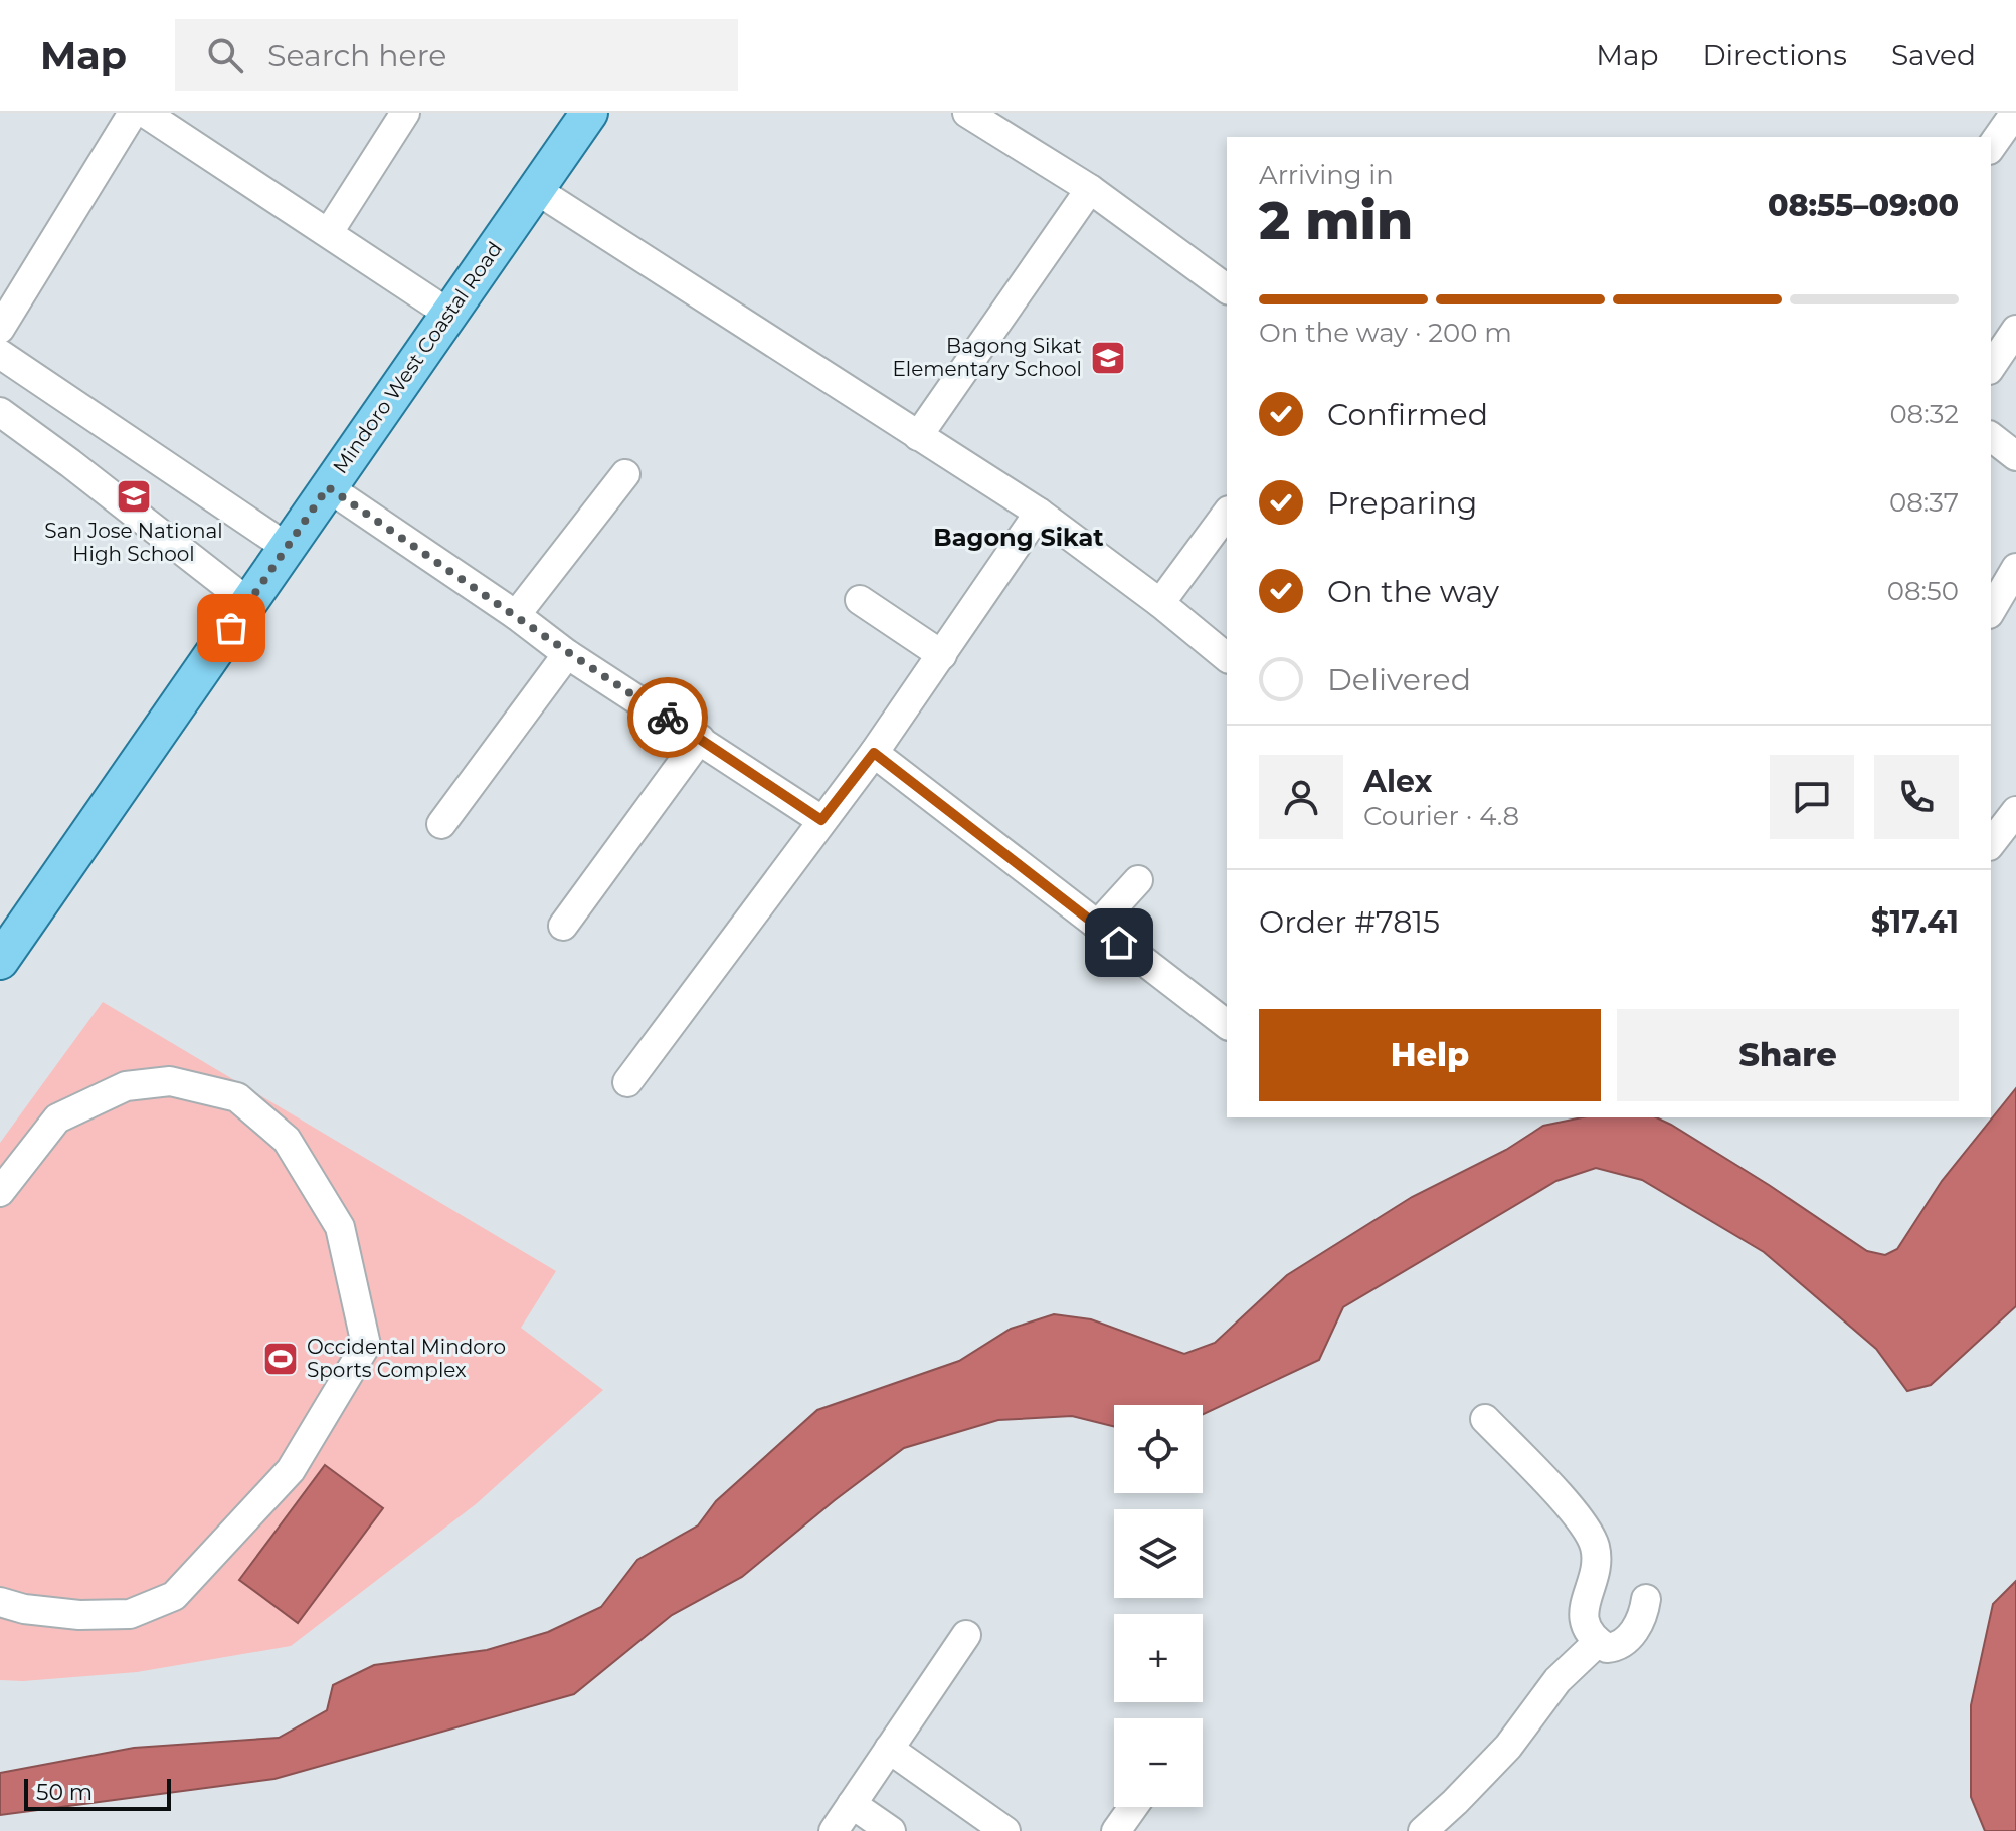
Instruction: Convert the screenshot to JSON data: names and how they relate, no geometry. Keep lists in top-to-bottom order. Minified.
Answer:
{"streets":{"main road":["Mindoro West Coastal Road"]},"districts":["Bagong Sikat"],"places":{"school or university":["Bagong Sikat Elementary School","San Jose National High School"],"sports":["Occidental Mindoro Sports Complex"]},"scale_bar":"50 m","page":{"header":"Map","search":"Search here","nav":["Map","Directions","Saved"],"heading":["2 min","Arriving in","08:55–09:00"],"panel":["Alex","Courier · 4.8","Order #7815","$17.41"],"bar":"On the way · 200 m","list":[["Confirmed","08:32"],["Preparing","08:37"],["On the way","08:50"],"Delivered"],"buttons":["Help","Share"],"map_buttons":["+","−"],"scale":"50 m"}}
